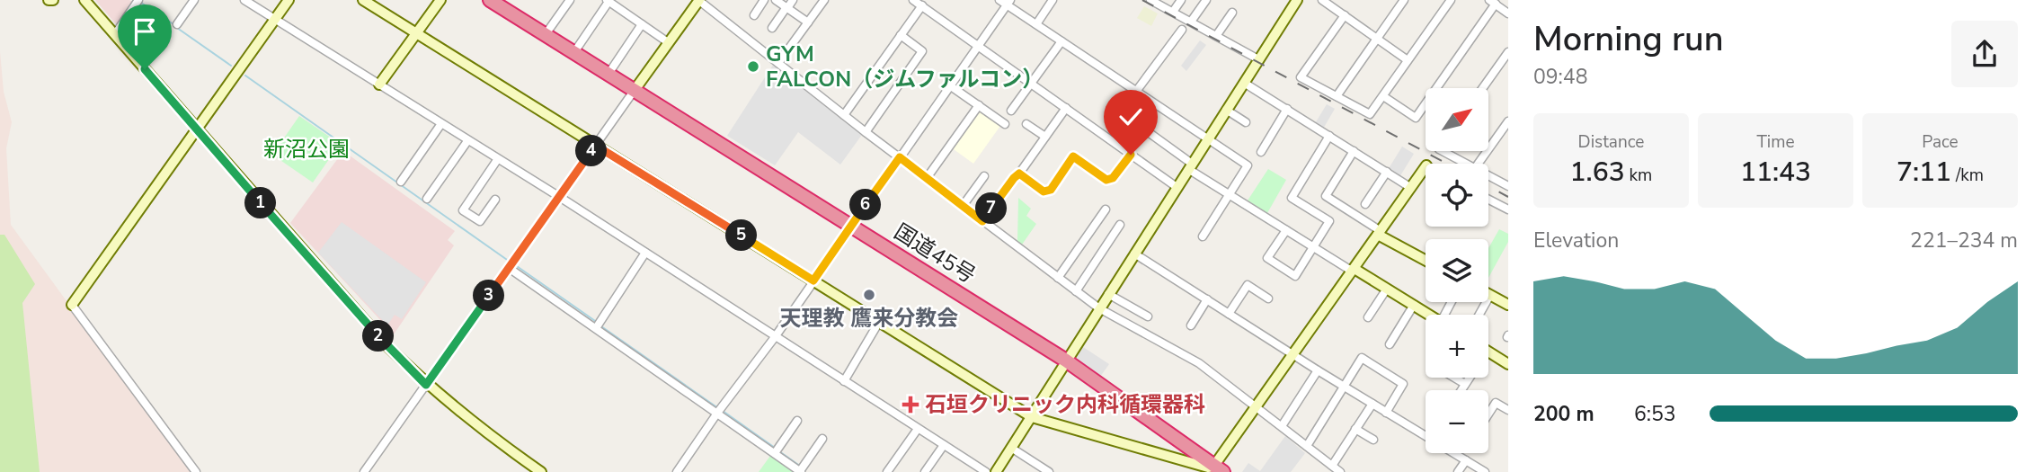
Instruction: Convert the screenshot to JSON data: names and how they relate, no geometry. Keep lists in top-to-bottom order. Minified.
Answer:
{"streets":{"highway":["国道45号"]},"parks":["新沼公園"],"places":{"other":["GYM FALCON（ジムファルコン）","天理教 鷹来分教会"],"health":["石垣クリニック内科循環器科"]},"north":"top right","page":{"heading":["Morning run","09:48"],"map_buttons":["+","−"],"stats":[["Distance","1.63 km"],["Time","11:43"],["Pace","7:11 /km"]],"pins":["4","1","6","7","5","3","2"],"chart":["Elevation","221–234 m"],"list":[{"name":"200 m","note":"6:53"}]}}
